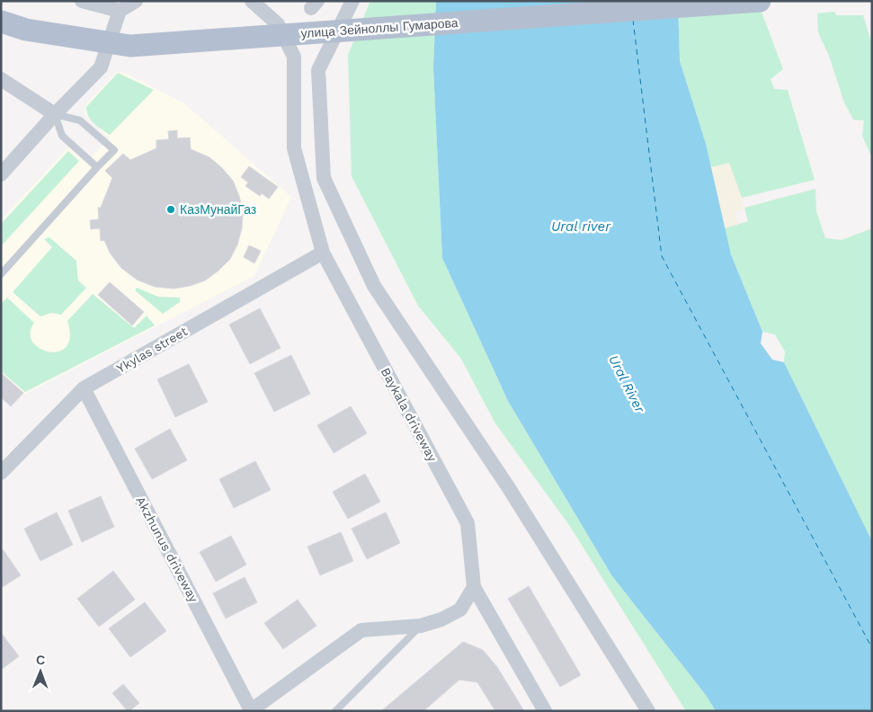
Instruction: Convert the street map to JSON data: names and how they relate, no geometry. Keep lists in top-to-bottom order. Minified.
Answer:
{"streets":{"main road":["улица Зейноллы Гумарова"],"street":["Ykylas street","Baykala driveway","Akzhunus driveway"]},"crossings":[["Ykylas street","Baykala driveway"],["Ykylas street","Akzhunus driveway"]],"water":["Ural river","Ural River"],"places":["КазМунайГаз"],"north":"top"}
